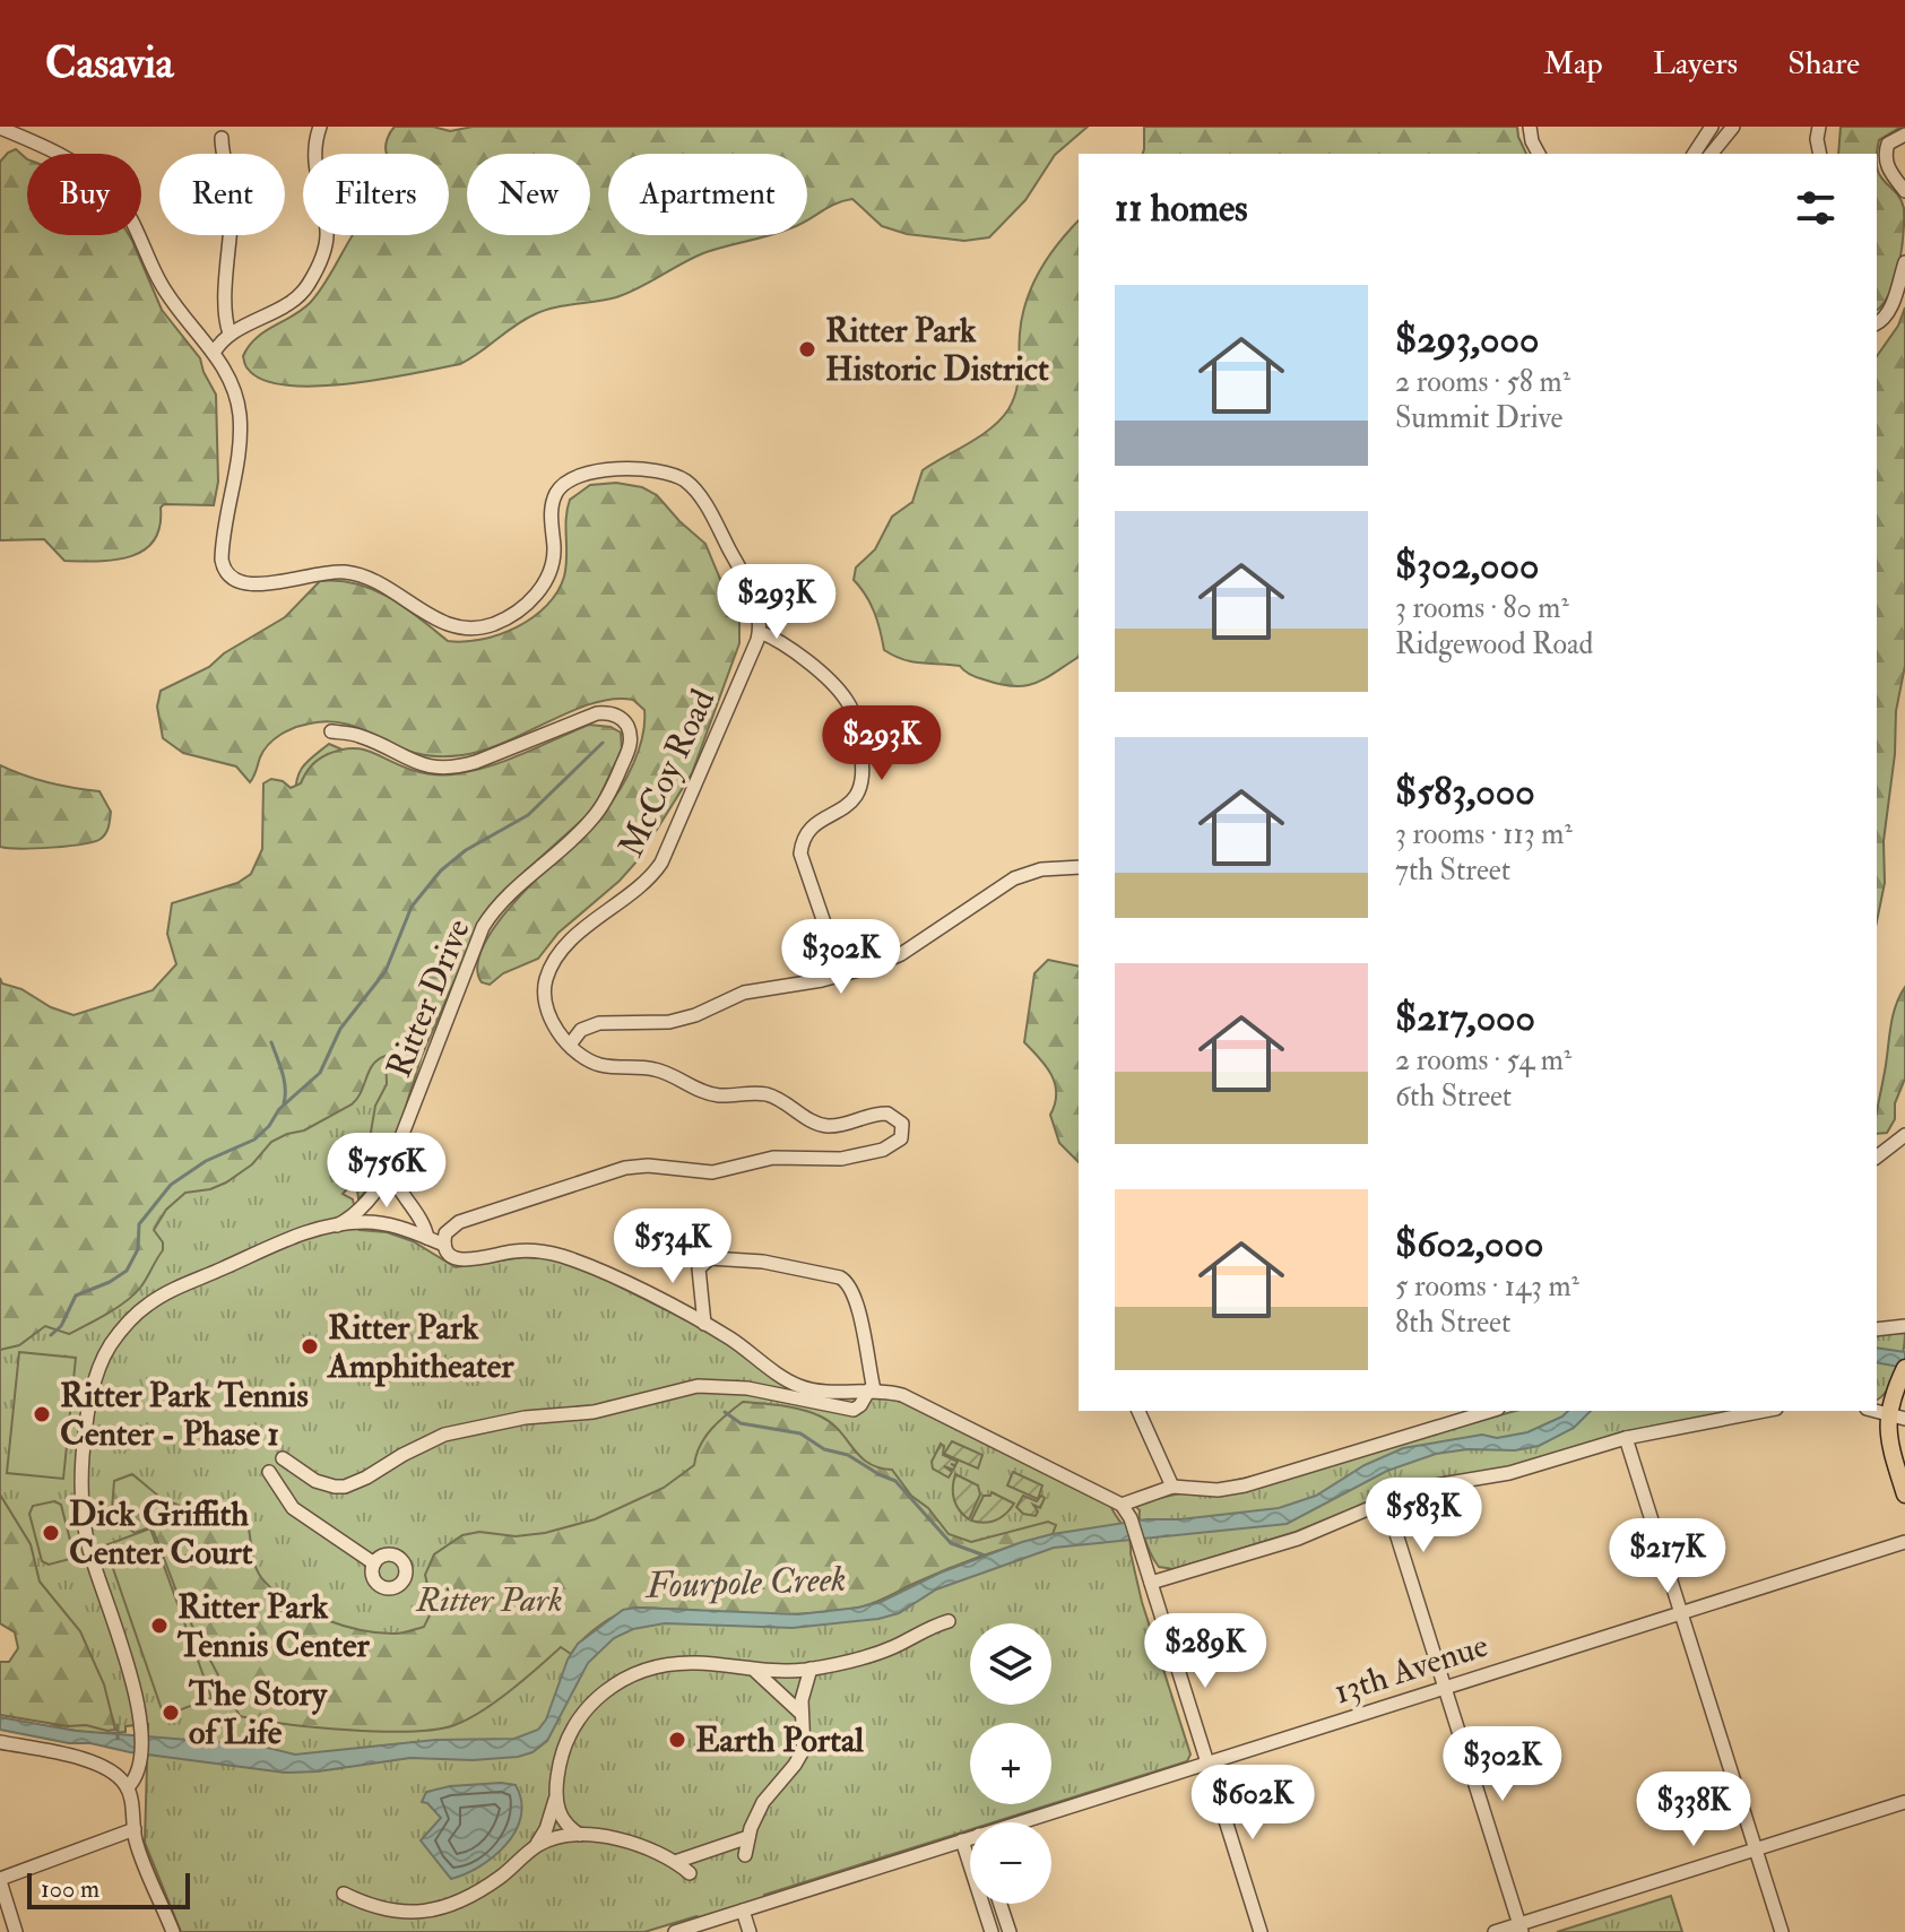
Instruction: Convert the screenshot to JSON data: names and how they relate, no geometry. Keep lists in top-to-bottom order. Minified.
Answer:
{"streets":{"street":["McCoy Road","Ritter Drive","13th Avenue"]},"water":["Fourpole Creek"],"parks":["Ritter Park"],"places":["Ritter Park Historic District","Ritter Park Amphitheater","Ritter Park Tennis Center - Phase 1","Dick Griffith Center Court","Ritter Park Tennis Center","The Story of Life","Earth Portal"],"scale_bar":"100 m","page":{"header":"Casavia","nav":["Map","Layers","Share"],"chip":["Buy","Rent","Filters","New","Apartment"],"heading":"11 homes","list":[{"name":"$293,000","note":"2 rooms · 58 m² · Summit Drive"},{"name":"$302,000","note":"3 rooms · 80 m² · Ridgewood Road"},{"name":"$583,000","note":"3 rooms · 113 m² · 7th Street"},{"name":"$217,000","note":"2 rooms · 54 m² · 6th Street"},{"name":"$602,000","note":"5 rooms · 143 m² · 8th Street"}],"price":["$293K","$293K","$302K","$756K","$534K","$583K","$217K","$289K","$302K","$602K","$338K"],"map_buttons":["+","−"],"scale":"100 m"}}
